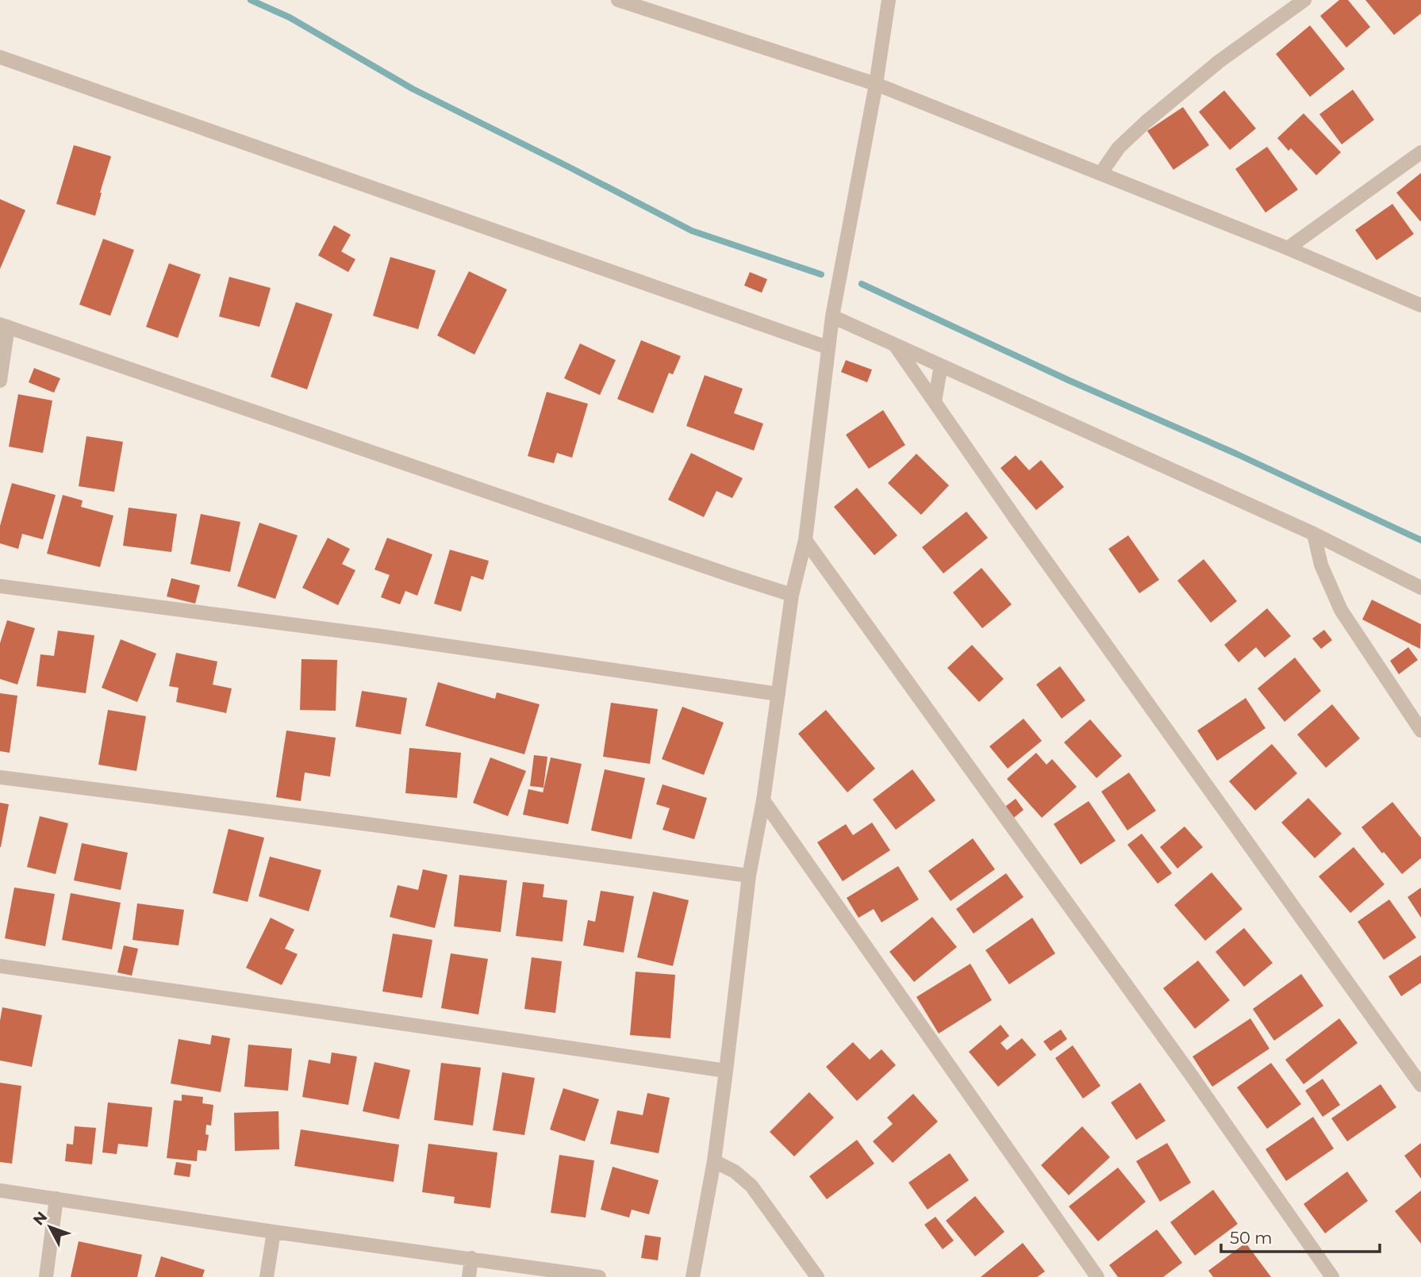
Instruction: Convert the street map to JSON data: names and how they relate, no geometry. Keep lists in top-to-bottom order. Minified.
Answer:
{"scale_bar":"50 m","north":"top left"}
